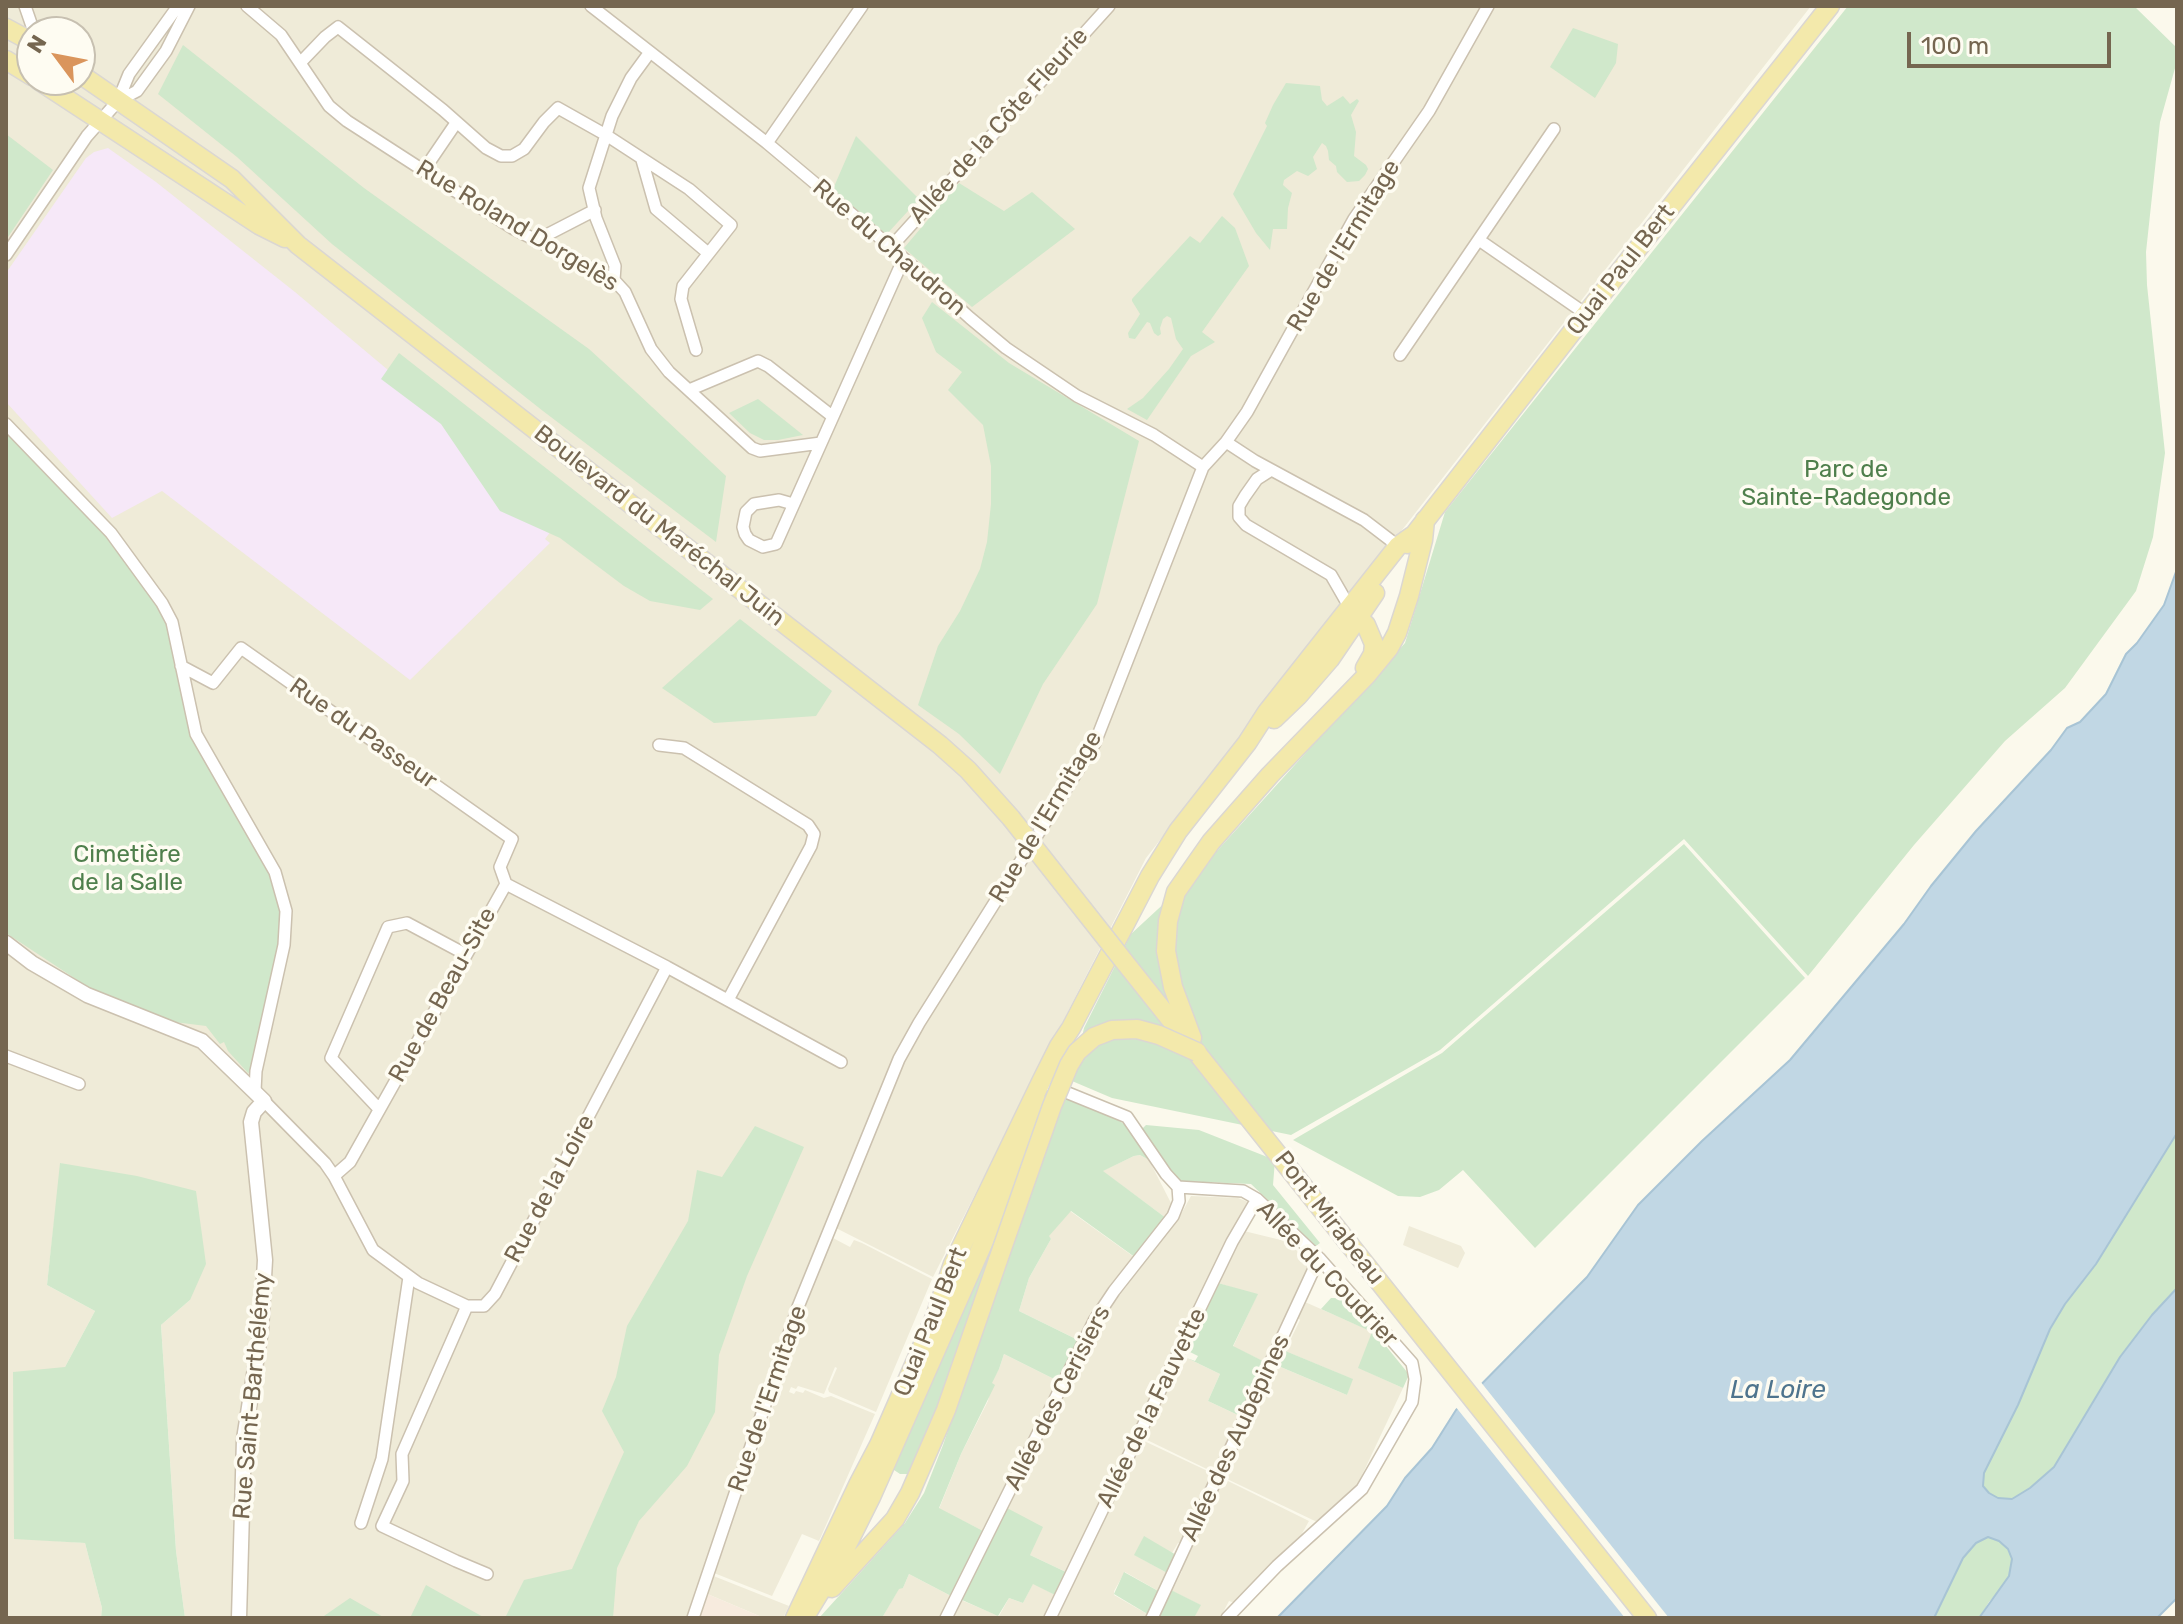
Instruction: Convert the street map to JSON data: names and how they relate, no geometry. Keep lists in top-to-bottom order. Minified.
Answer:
{"streets":{"main road":["Quai Paul Bert","Boulevard du Maréchal Juin","Pont Mirabeau"],"street":["Allée de la Côte Fleurie","Rue Roland Dorgelès","Rue de l'Ermitage","Rue du Chaudron","Rue du Passeur","Rue de Beau-Site","Rue de la Loire","Allée du Coudrier","Rue Saint-Barthélémy","Allée des Cerisiers","Allée de la Fauvette","Allée des Aubépines"]},"crossings":[["Allée de la Côte Fleurie","Rue du Chaudron"],["Rue de l'Ermitage","Rue du Chaudron"],["Boulevard du Maréchal Juin","Pont Mirabeau"],["Rue du Passeur","Rue de Beau-Site"],["Rue de Beau-Site","Rue de la Loire"],["Allée du Coudrier","Allée des Cerisiers"],["Allée du Coudrier","Allée de la Fauvette"],["Allée du Coudrier","Allée des Aubépines"]],"water":["La Loire"],"parks":["Parc de Sainte-Radegonde","Cimetière de la Salle"],"scale_bar":"100 m","north":"top left"}
